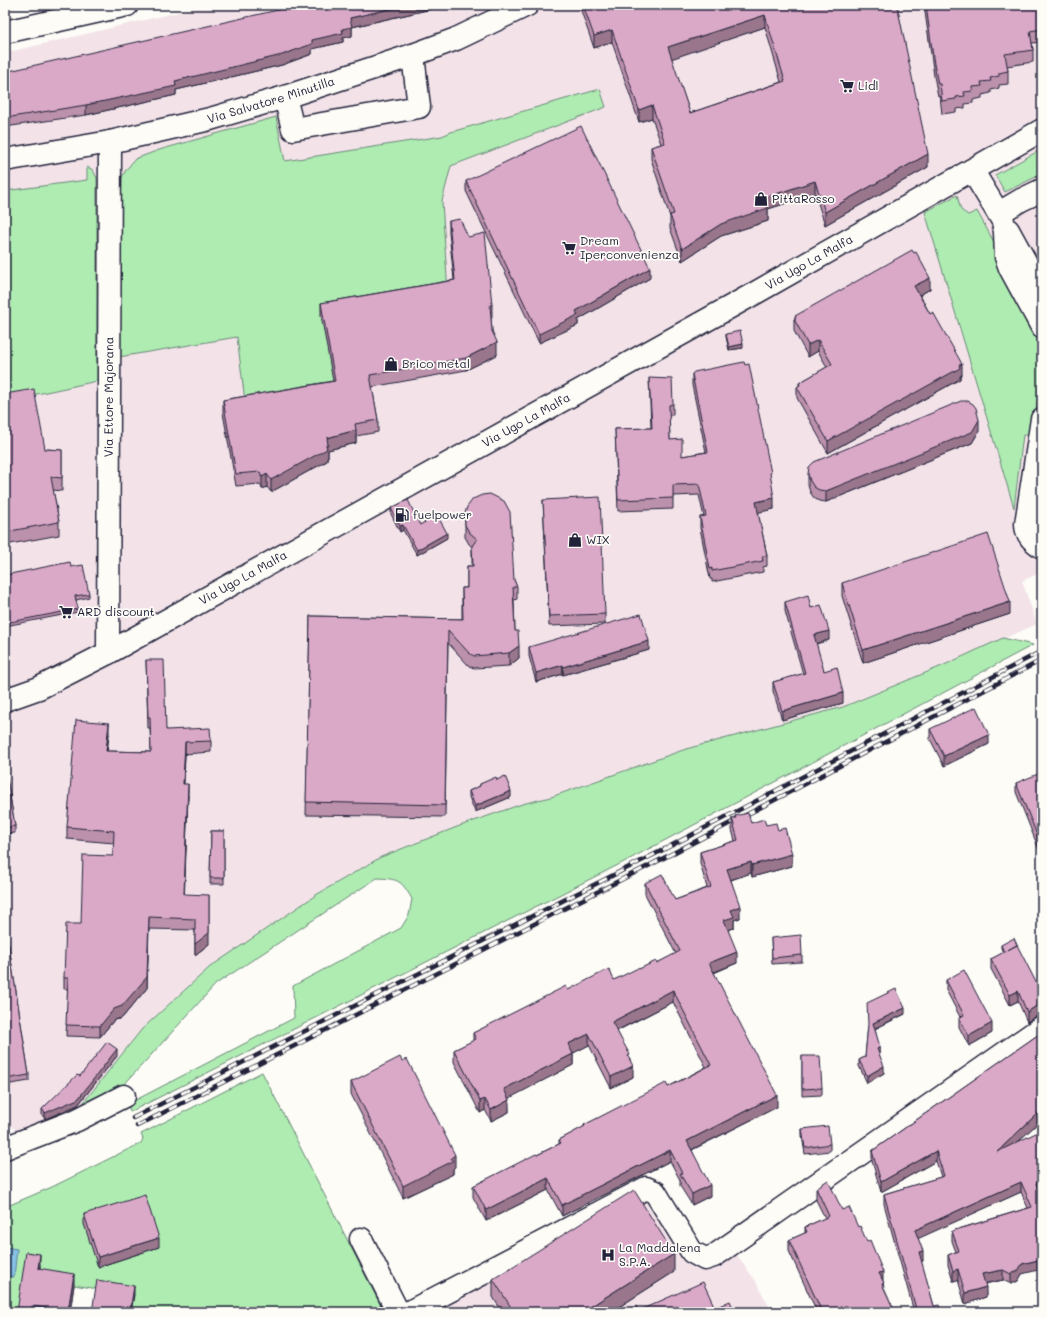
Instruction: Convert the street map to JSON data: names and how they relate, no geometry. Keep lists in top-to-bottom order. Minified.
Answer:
{"streets":{"street":["Via Salvatore Minutilla","Via Ugo La Malfa","Via Ettore Majorana"]},"crossings":[["Via Salvatore Minutilla","Via Ettore Majorana"],["Via Ugo La Malfa","Via Ettore Majorana"]],"places":{"supermarket":["Lidl","Dream Iperconvenienza","ARD discount"],"shop":["PittaRosso","Brico metal","WIX"],"fuel station":["fuelpower"],"hospital":["La Maddalena S.P.A."]}}
